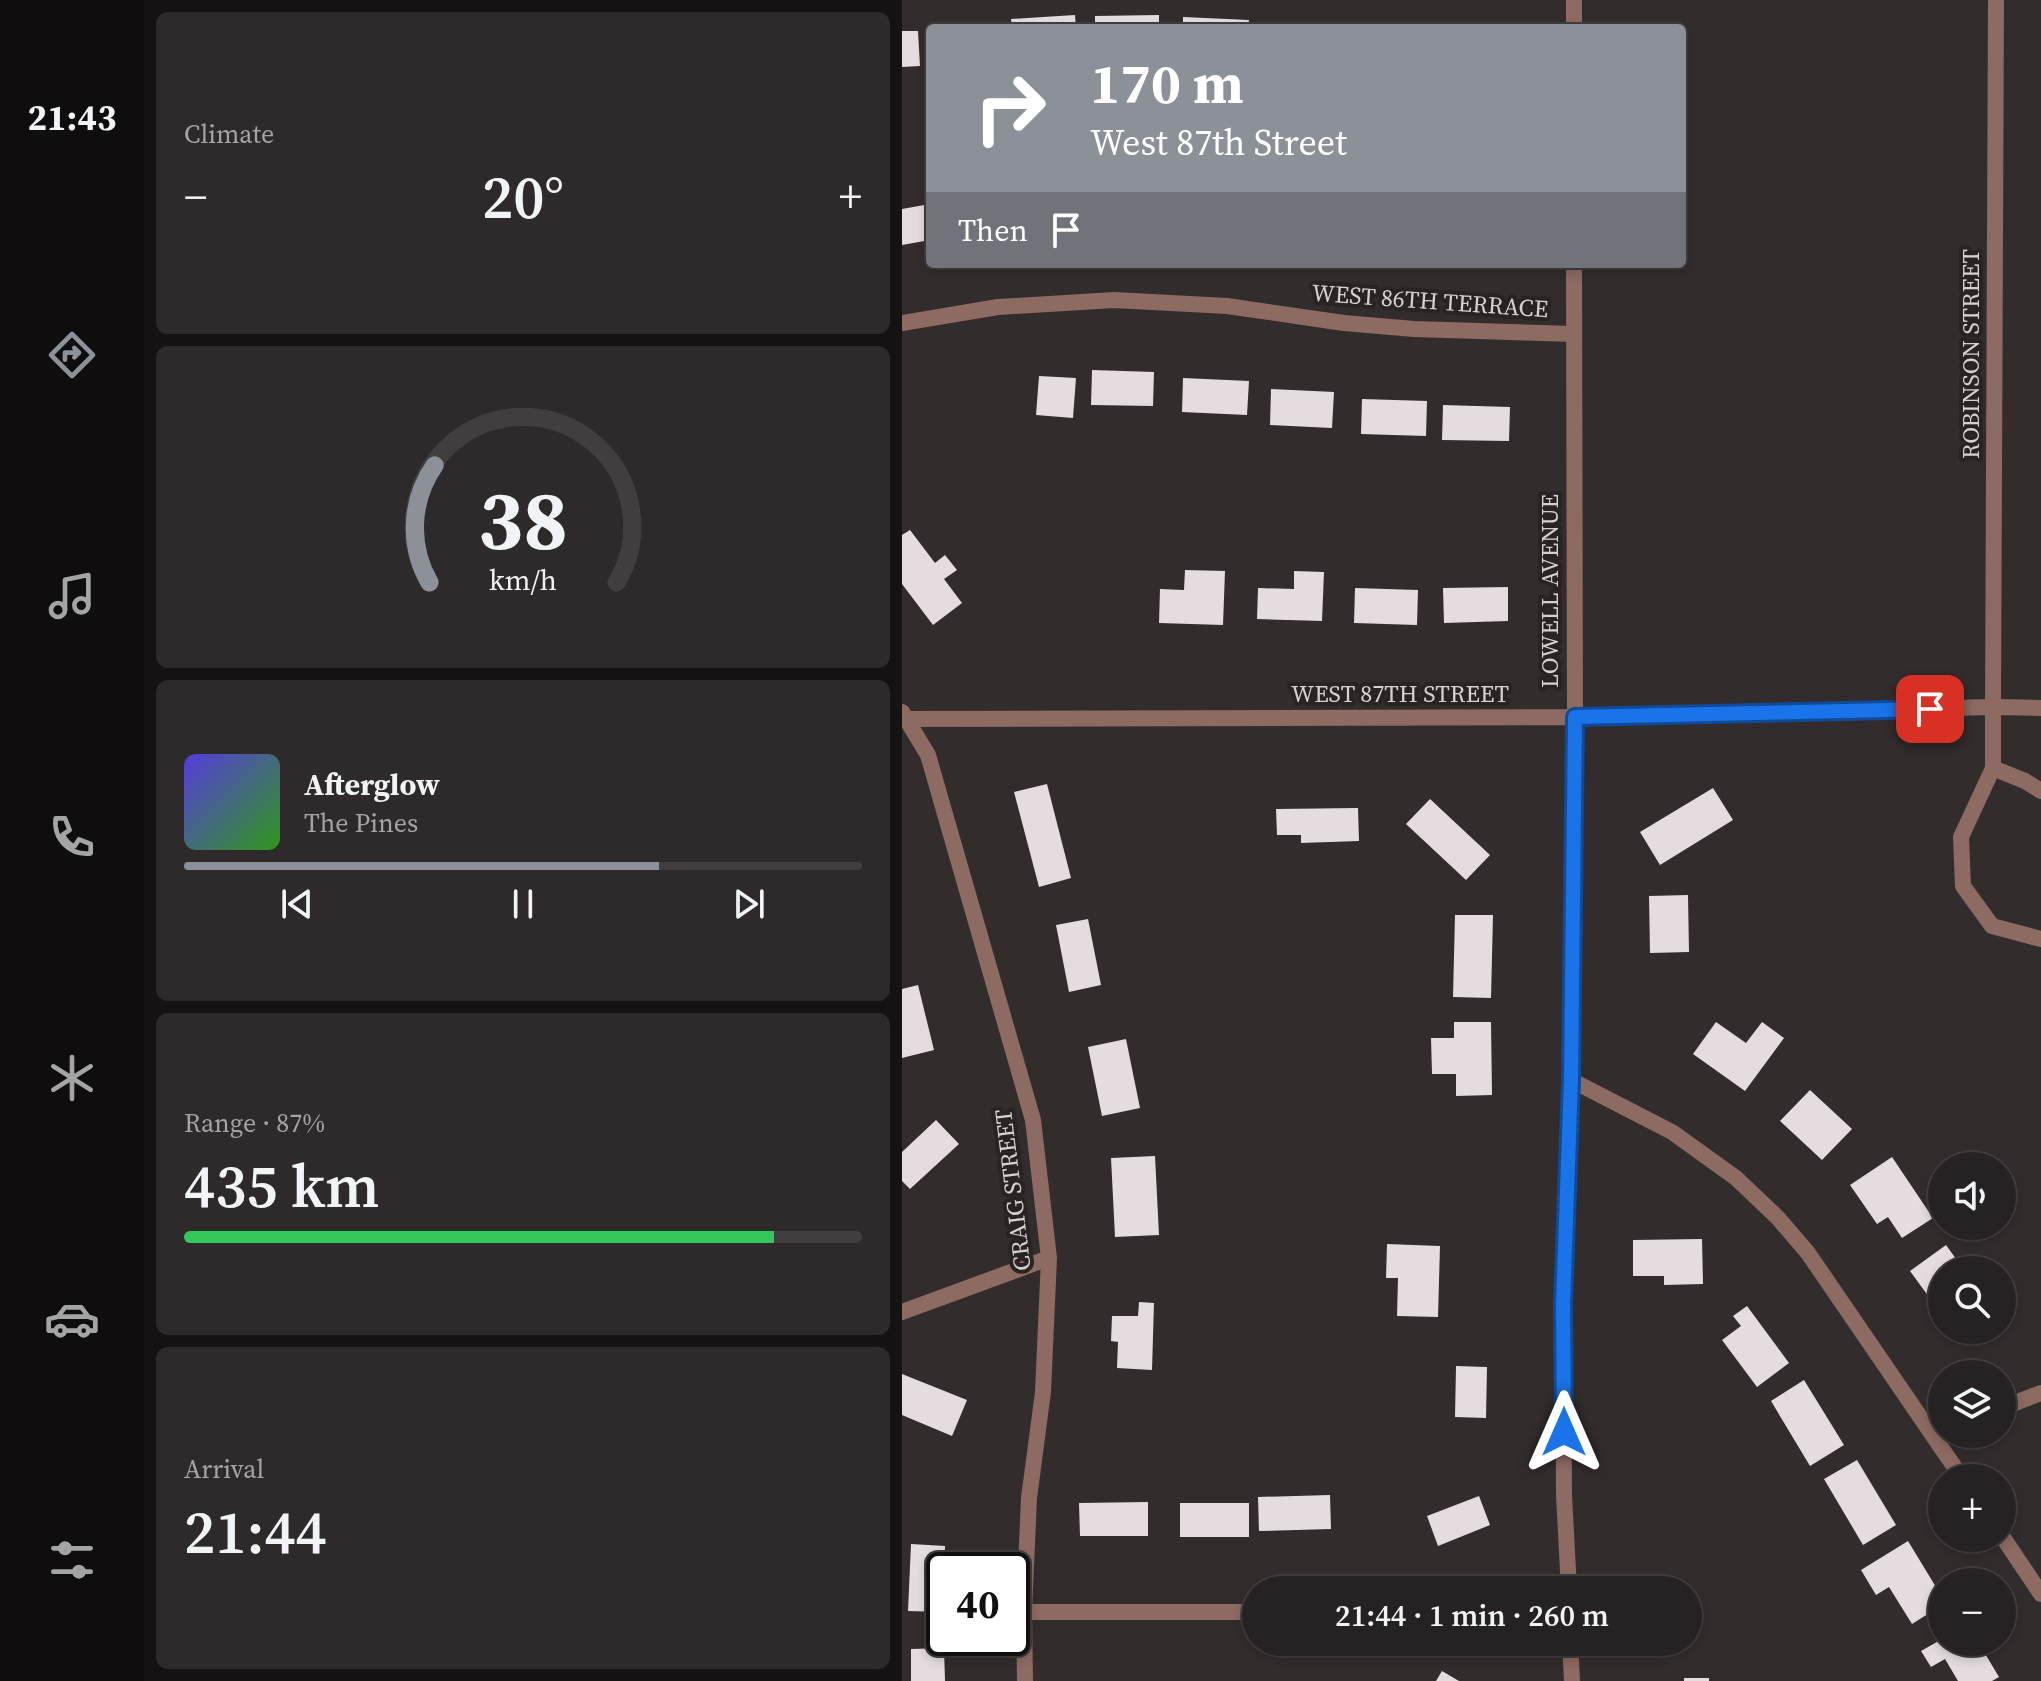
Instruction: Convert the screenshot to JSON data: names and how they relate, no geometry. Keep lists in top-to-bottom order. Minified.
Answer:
{"streets":{"street":["WEST 86TH TERRACE","ROBINSON STREET","LOWELL AVENUE","WEST 87TH STREET","CRAIG STREET"]},"crossings":[["WEST 86TH TERRACE","LOWELL AVENUE"],["ROBINSON STREET","WEST 87TH STREET"],["LOWELL AVENUE","WEST 87TH STREET"],["WEST 87TH STREET","CRAIG STREET"]],"page":{"tabs":"21:43","tile":["Climate",["Range · 87%","435 km"],["Arrival","21:44"]],"turn":["170 m","West 87th Street"],"heat":["−","20°","+"],"then":"Then","song":["Afterglow","The Pines"],"map_buttons":["+","−"],"limit":"40","trip":"21:44 · 1 min · 260 m","gauge":["38","km/h"]}}
